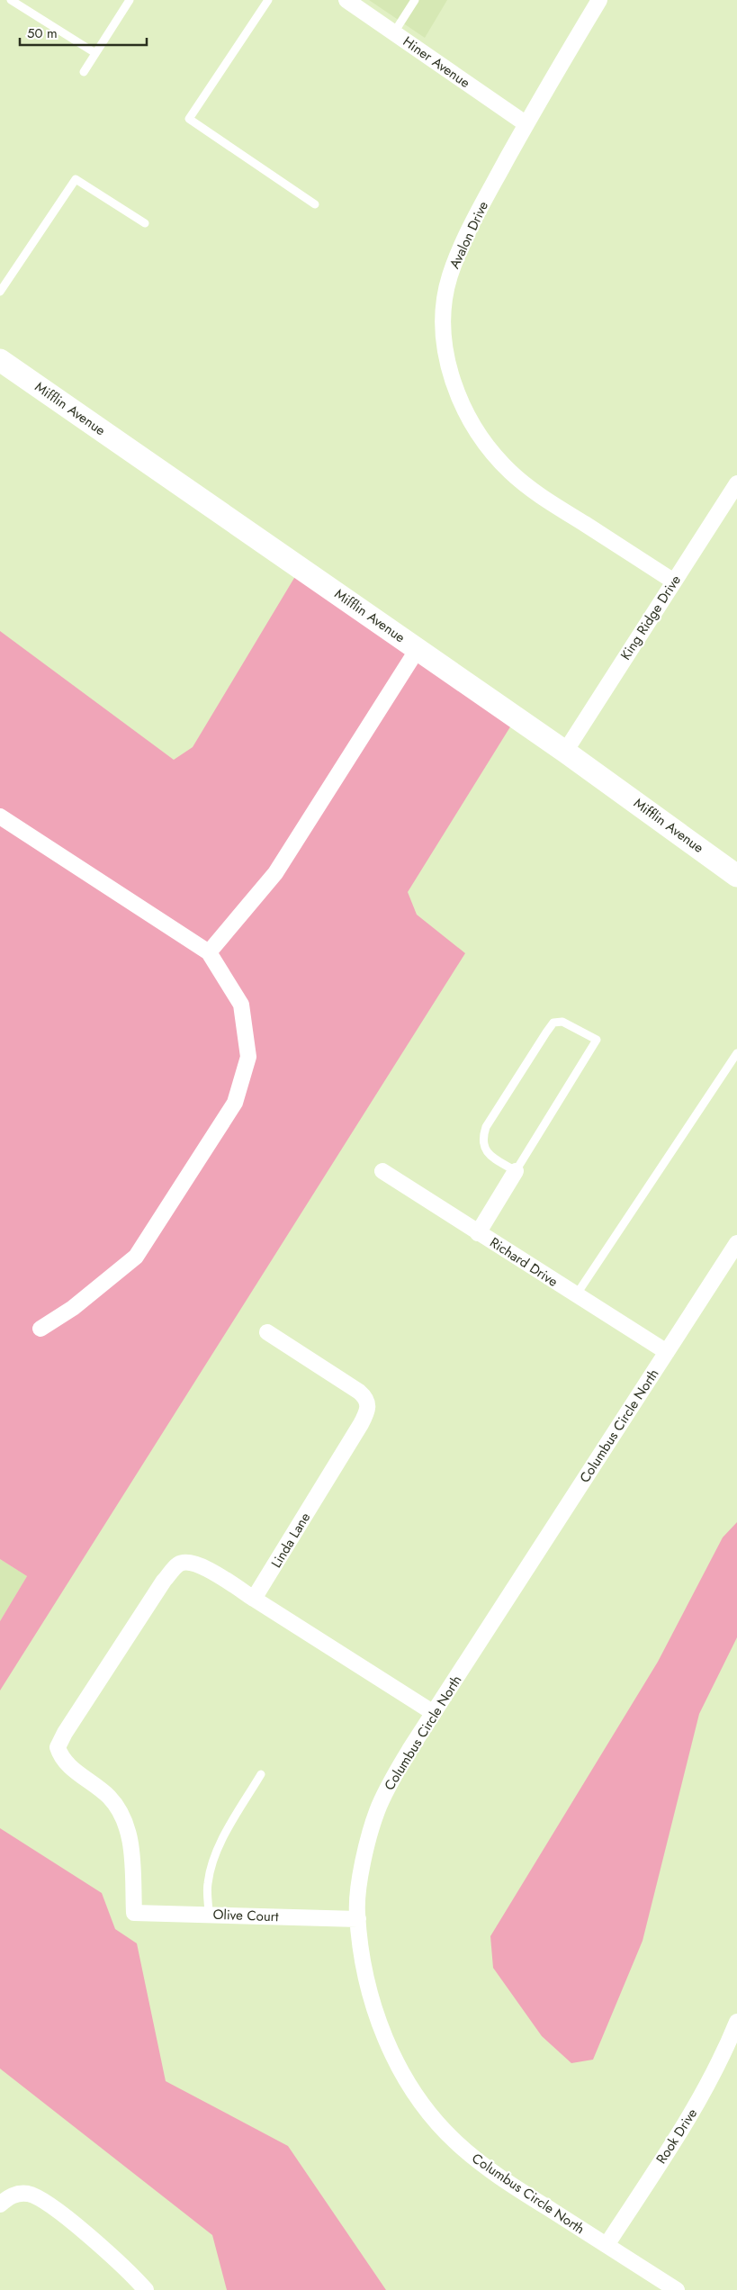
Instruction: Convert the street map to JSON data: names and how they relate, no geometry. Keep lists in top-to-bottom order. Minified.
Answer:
{"streets":{"street":["Hiner Avenue","Avalon Drive","Mifflin Avenue","King Ridge Drive","Richard Drive","Columbus Circle North","Linda Lane","Olive Court","Rook Drive"]},"crossings":[["Hiner Avenue","Avalon Drive"],["Avalon Drive","King Ridge Drive"],["Mifflin Avenue","King Ridge Drive"],["Richard Drive","Columbus Circle North"],["Columbus Circle North","Olive Court"],["Columbus Circle North","Rook Drive"],["Linda Lane","Olive Court"]],"scale_bar":"50 m"}
